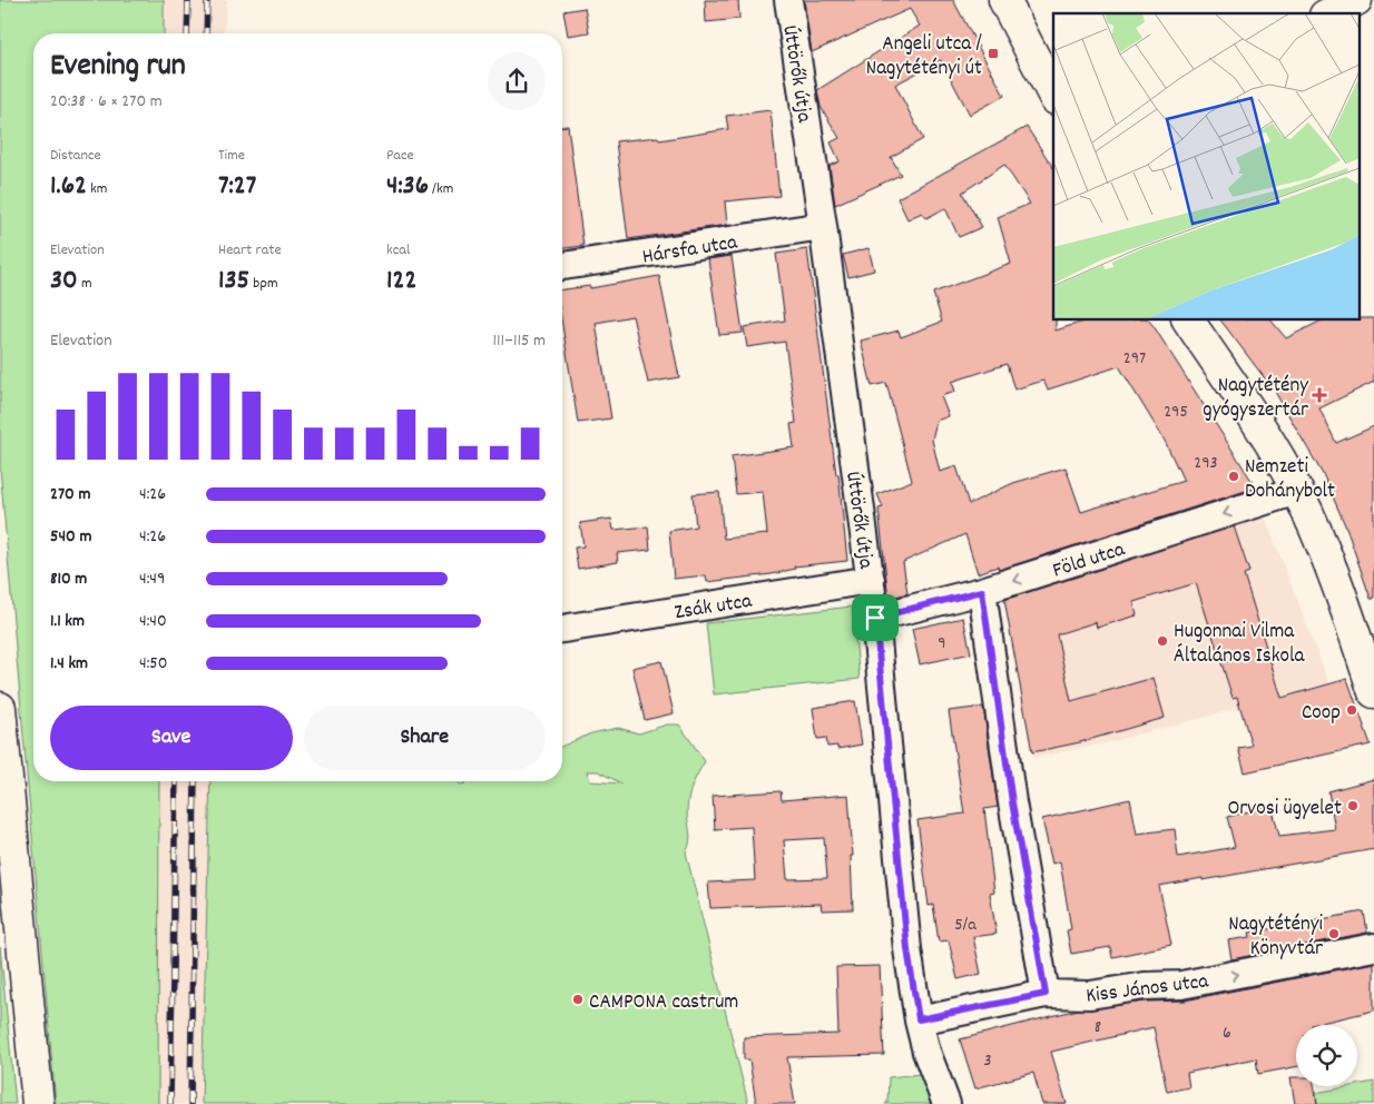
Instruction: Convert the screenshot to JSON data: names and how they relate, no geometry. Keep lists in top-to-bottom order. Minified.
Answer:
{"streets":{"street":["Úttörők útja","Hársfa utca","Föld utca","Zsák utca","Kiss János utca"]},"crossings":[["Úttörők útja","Hársfa utca"],["Úttörők útja","Föld utca"],["Úttörők útja","Zsák utca"],["Úttörők útja","Kiss János utca"]],"one_way":["Föld utca","Kiss János utca"],"places":{"transit":["Angeli utca / Nagytétényi út"],"health":["Nagytétény gyógyszertár"],"other":["Nemzeti Dohánybolt","Hugonnai Vilma Általános Iskola","Coop","Orvosi ügyelet","Nagytétényi Könyvtár","CAMPONA castrum"]},"house_numbers":["297","295","293","9","5/a","8","6","3"],"page":{"heading":["Evening run","20:38 · 6 × 270 m"],"stats":[["Distance","1.62 km"],["Time","7:27"],["Pace","4:36 /km"],["Elevation","30 m"],["Heart rate","135 bpm"],["kcal","122"]],"chart":["Elevation","111–115 m"],"list":[{"name":"270 m","note":"4:26"},{"name":"540 m","note":"4:26"},{"name":"810 m","note":"4:49"},{"name":"1.1 km","note":"4:40"},{"name":"1.4 km","note":"4:50"}],"buttons":["Save","Share"]}}
